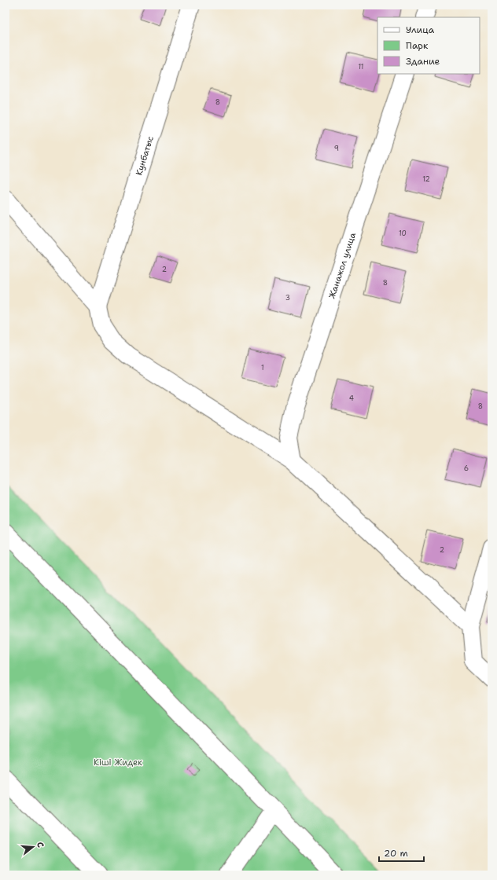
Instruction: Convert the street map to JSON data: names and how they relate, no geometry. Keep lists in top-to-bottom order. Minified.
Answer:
{"streets":{"street":["Кунбатыс","Жанажол улица"]},"parks":["Кіші Жидек"],"house_numbers":["11","8","9","12","10","2","8","3","1","4","8","6","2"],"legend":["Улица","Парк","Здание"],"scale_bar":"20 m","north":"right"}
